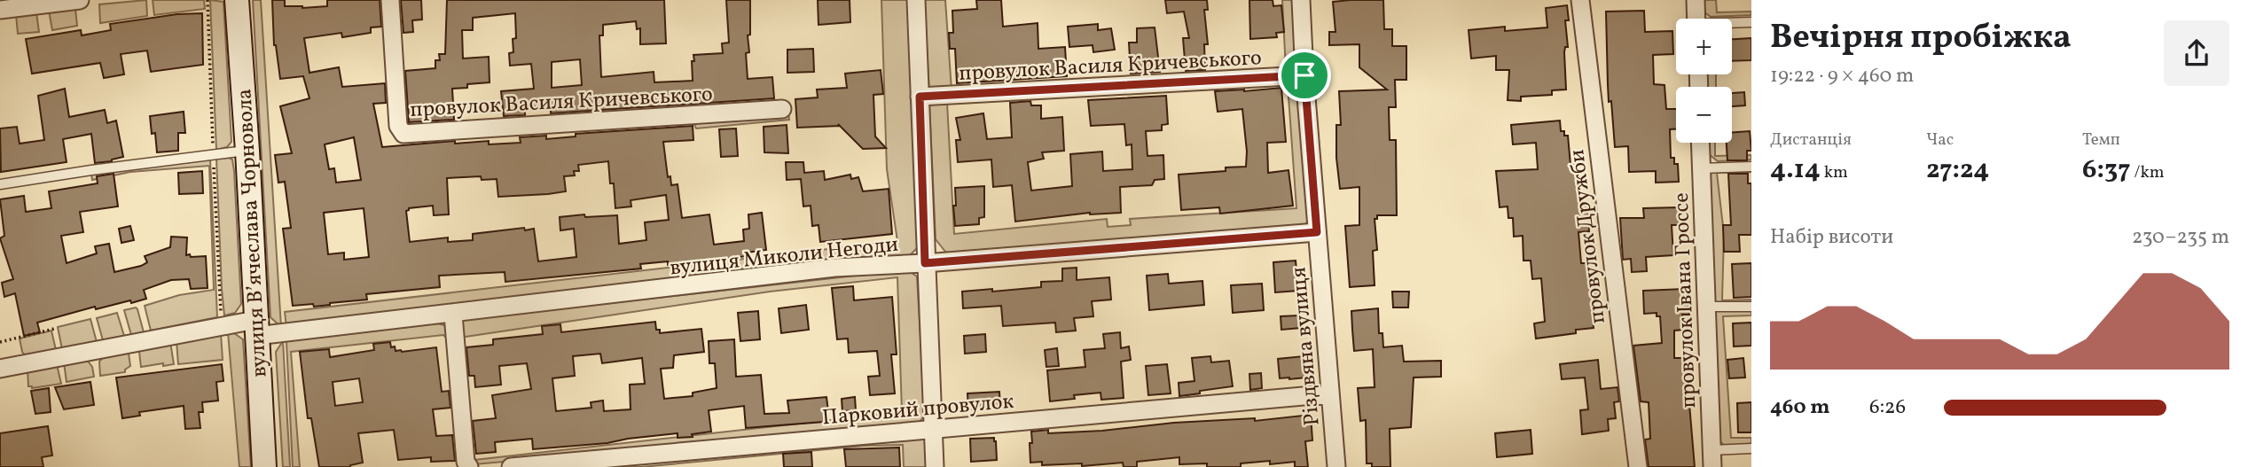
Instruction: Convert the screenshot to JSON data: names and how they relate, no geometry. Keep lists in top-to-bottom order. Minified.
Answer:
{"streets":{"main road":["вулиця Вʼячеслава Чорновола"],"street":["провулок Василя Кричевського","провулок Дружби","вулиця Миколи Негоди","провулок Івана Гроссе","Різдвяна вулиця","Парковий провулок"]},"crossings":[["провулок Василя Кричевського","Різдвяна вулиця"],["вулиця Вʼячеслава Чорновола","вулиця Миколи Негоди"],["вулиця Миколи Негоди","Різдвяна вулиця"],["Різдвяна вулиця","Парковий провулок"]],"page":{"heading":["Вечірня пробіжка","19:22 · 9 × 460 m"],"map_buttons":["+","−"],"stats":[["Дистанція","4.14 km"],["Час","27:24"],["Темп","6:37 /km"]],"chart":["Набір висоти","230–235 m"],"list":[{"name":"460 m","note":"6:26"}]}}
